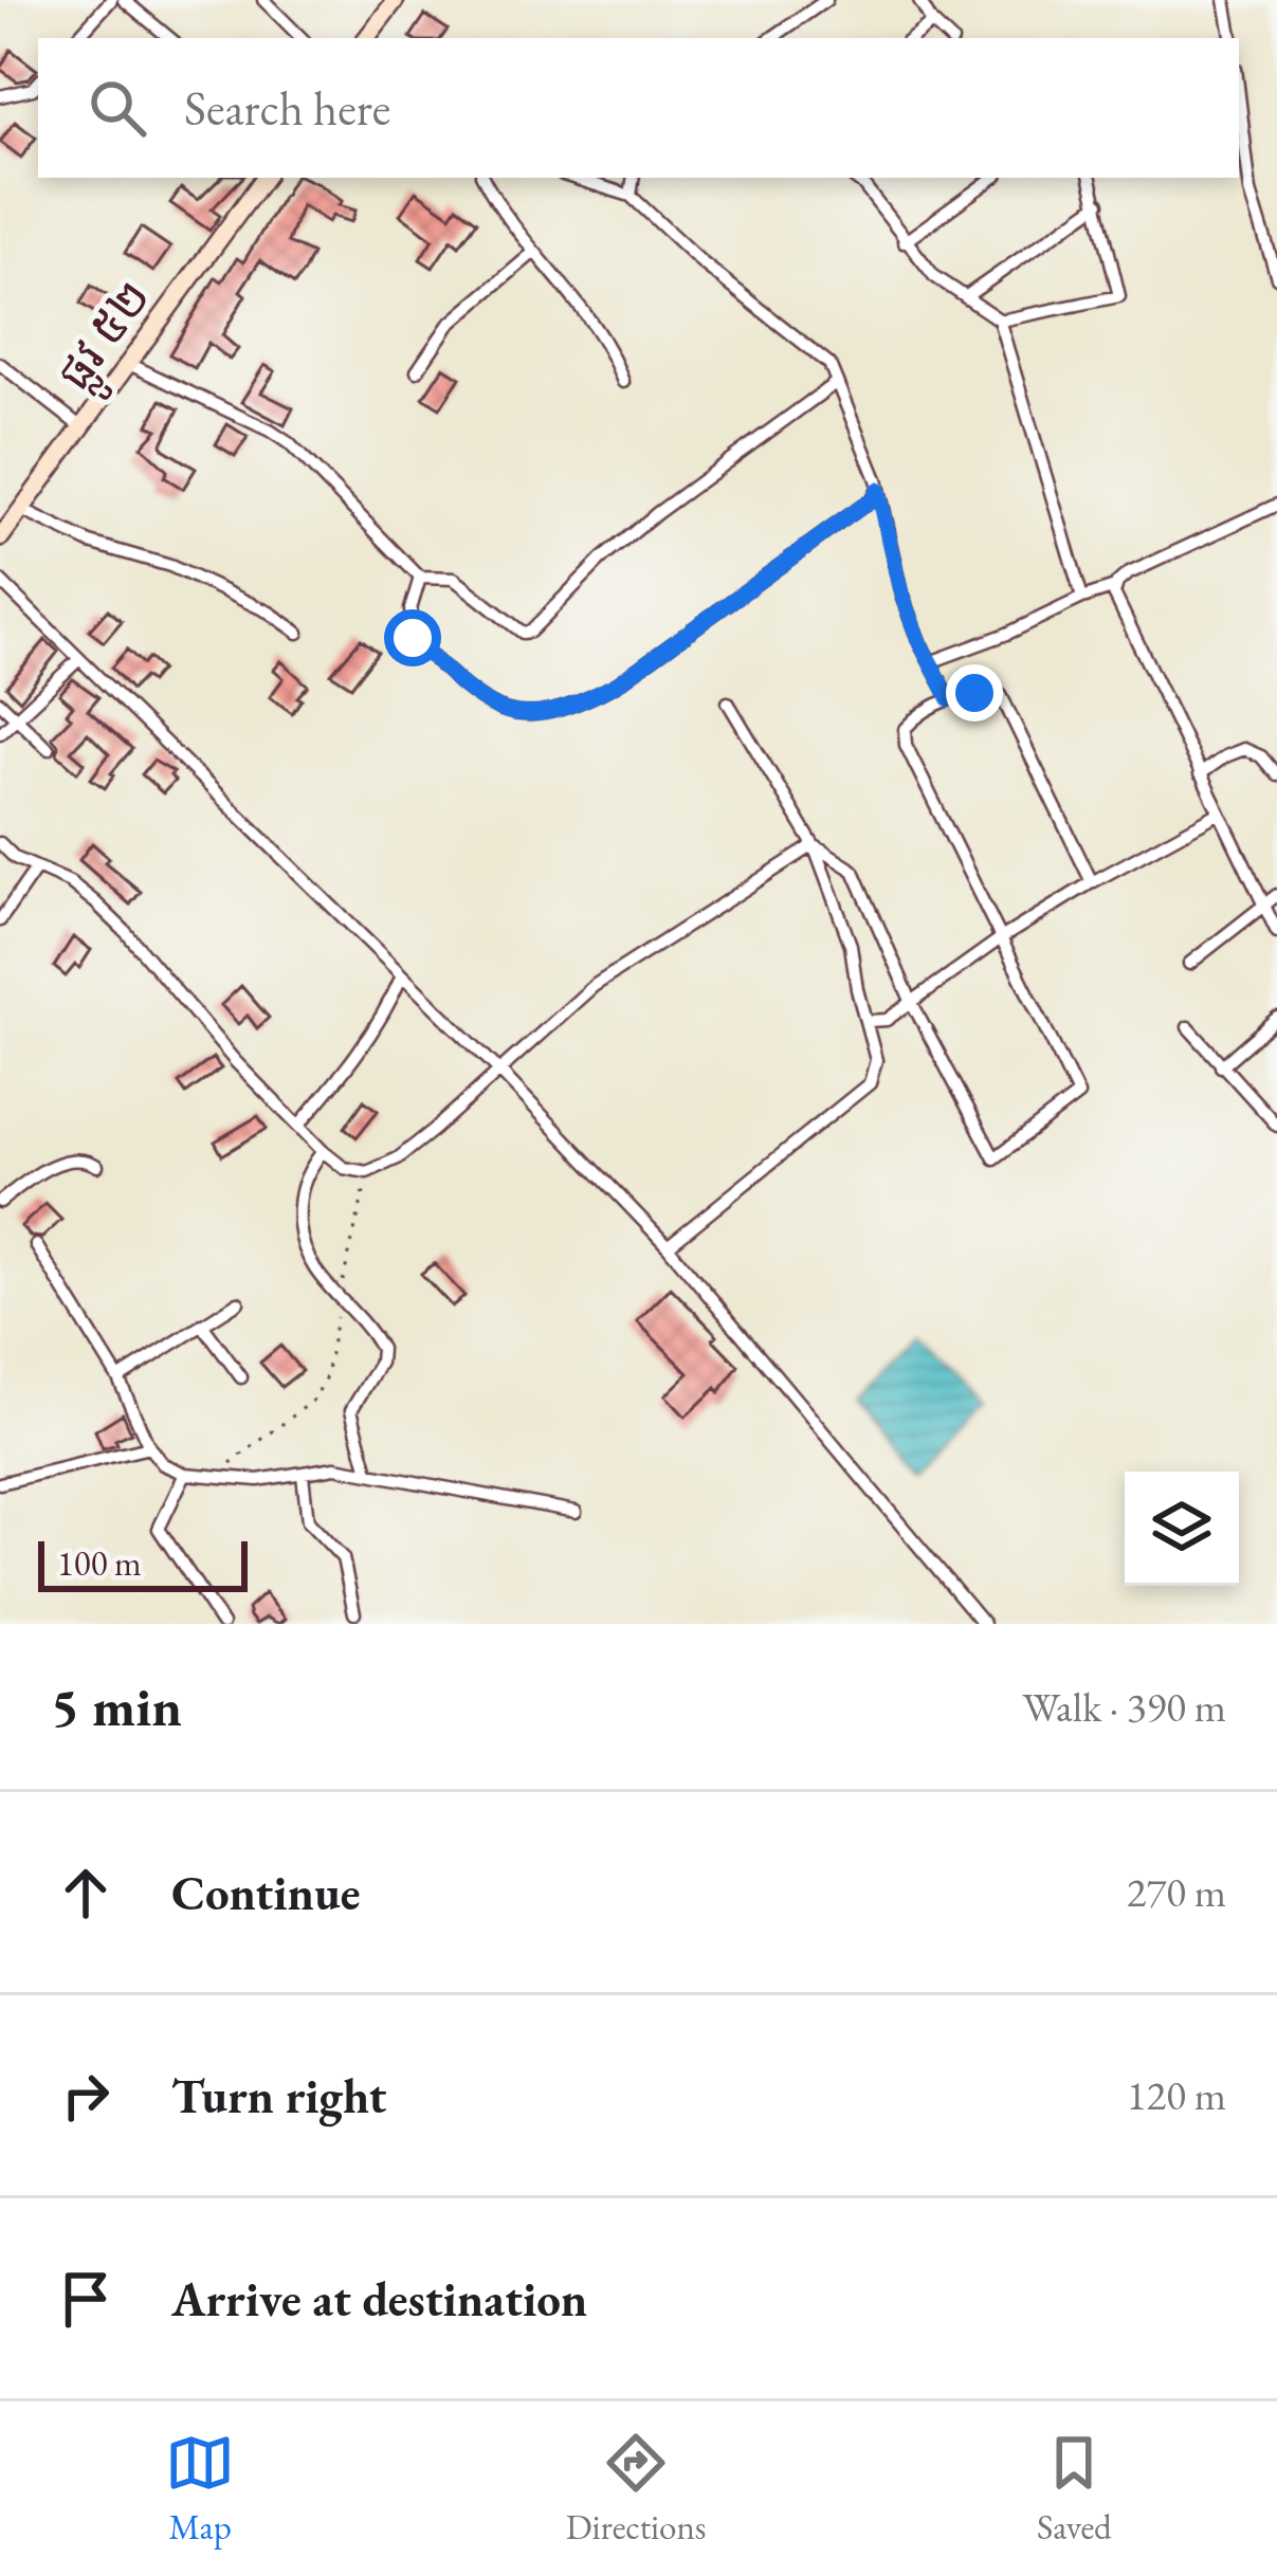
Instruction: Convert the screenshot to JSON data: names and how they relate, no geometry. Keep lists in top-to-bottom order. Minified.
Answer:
{"streets":{"street":["ផ្លូវ ៥២"]},"scale_bar":"100 m","page":{"search":"Search here","scale":"100 m","heading":["5 min","Walk · 390 m"],"list":[["Continue","270 m"],["Turn right","120 m"],"Arrive at destination"],"nav":["Map","Directions","Saved"]}}
